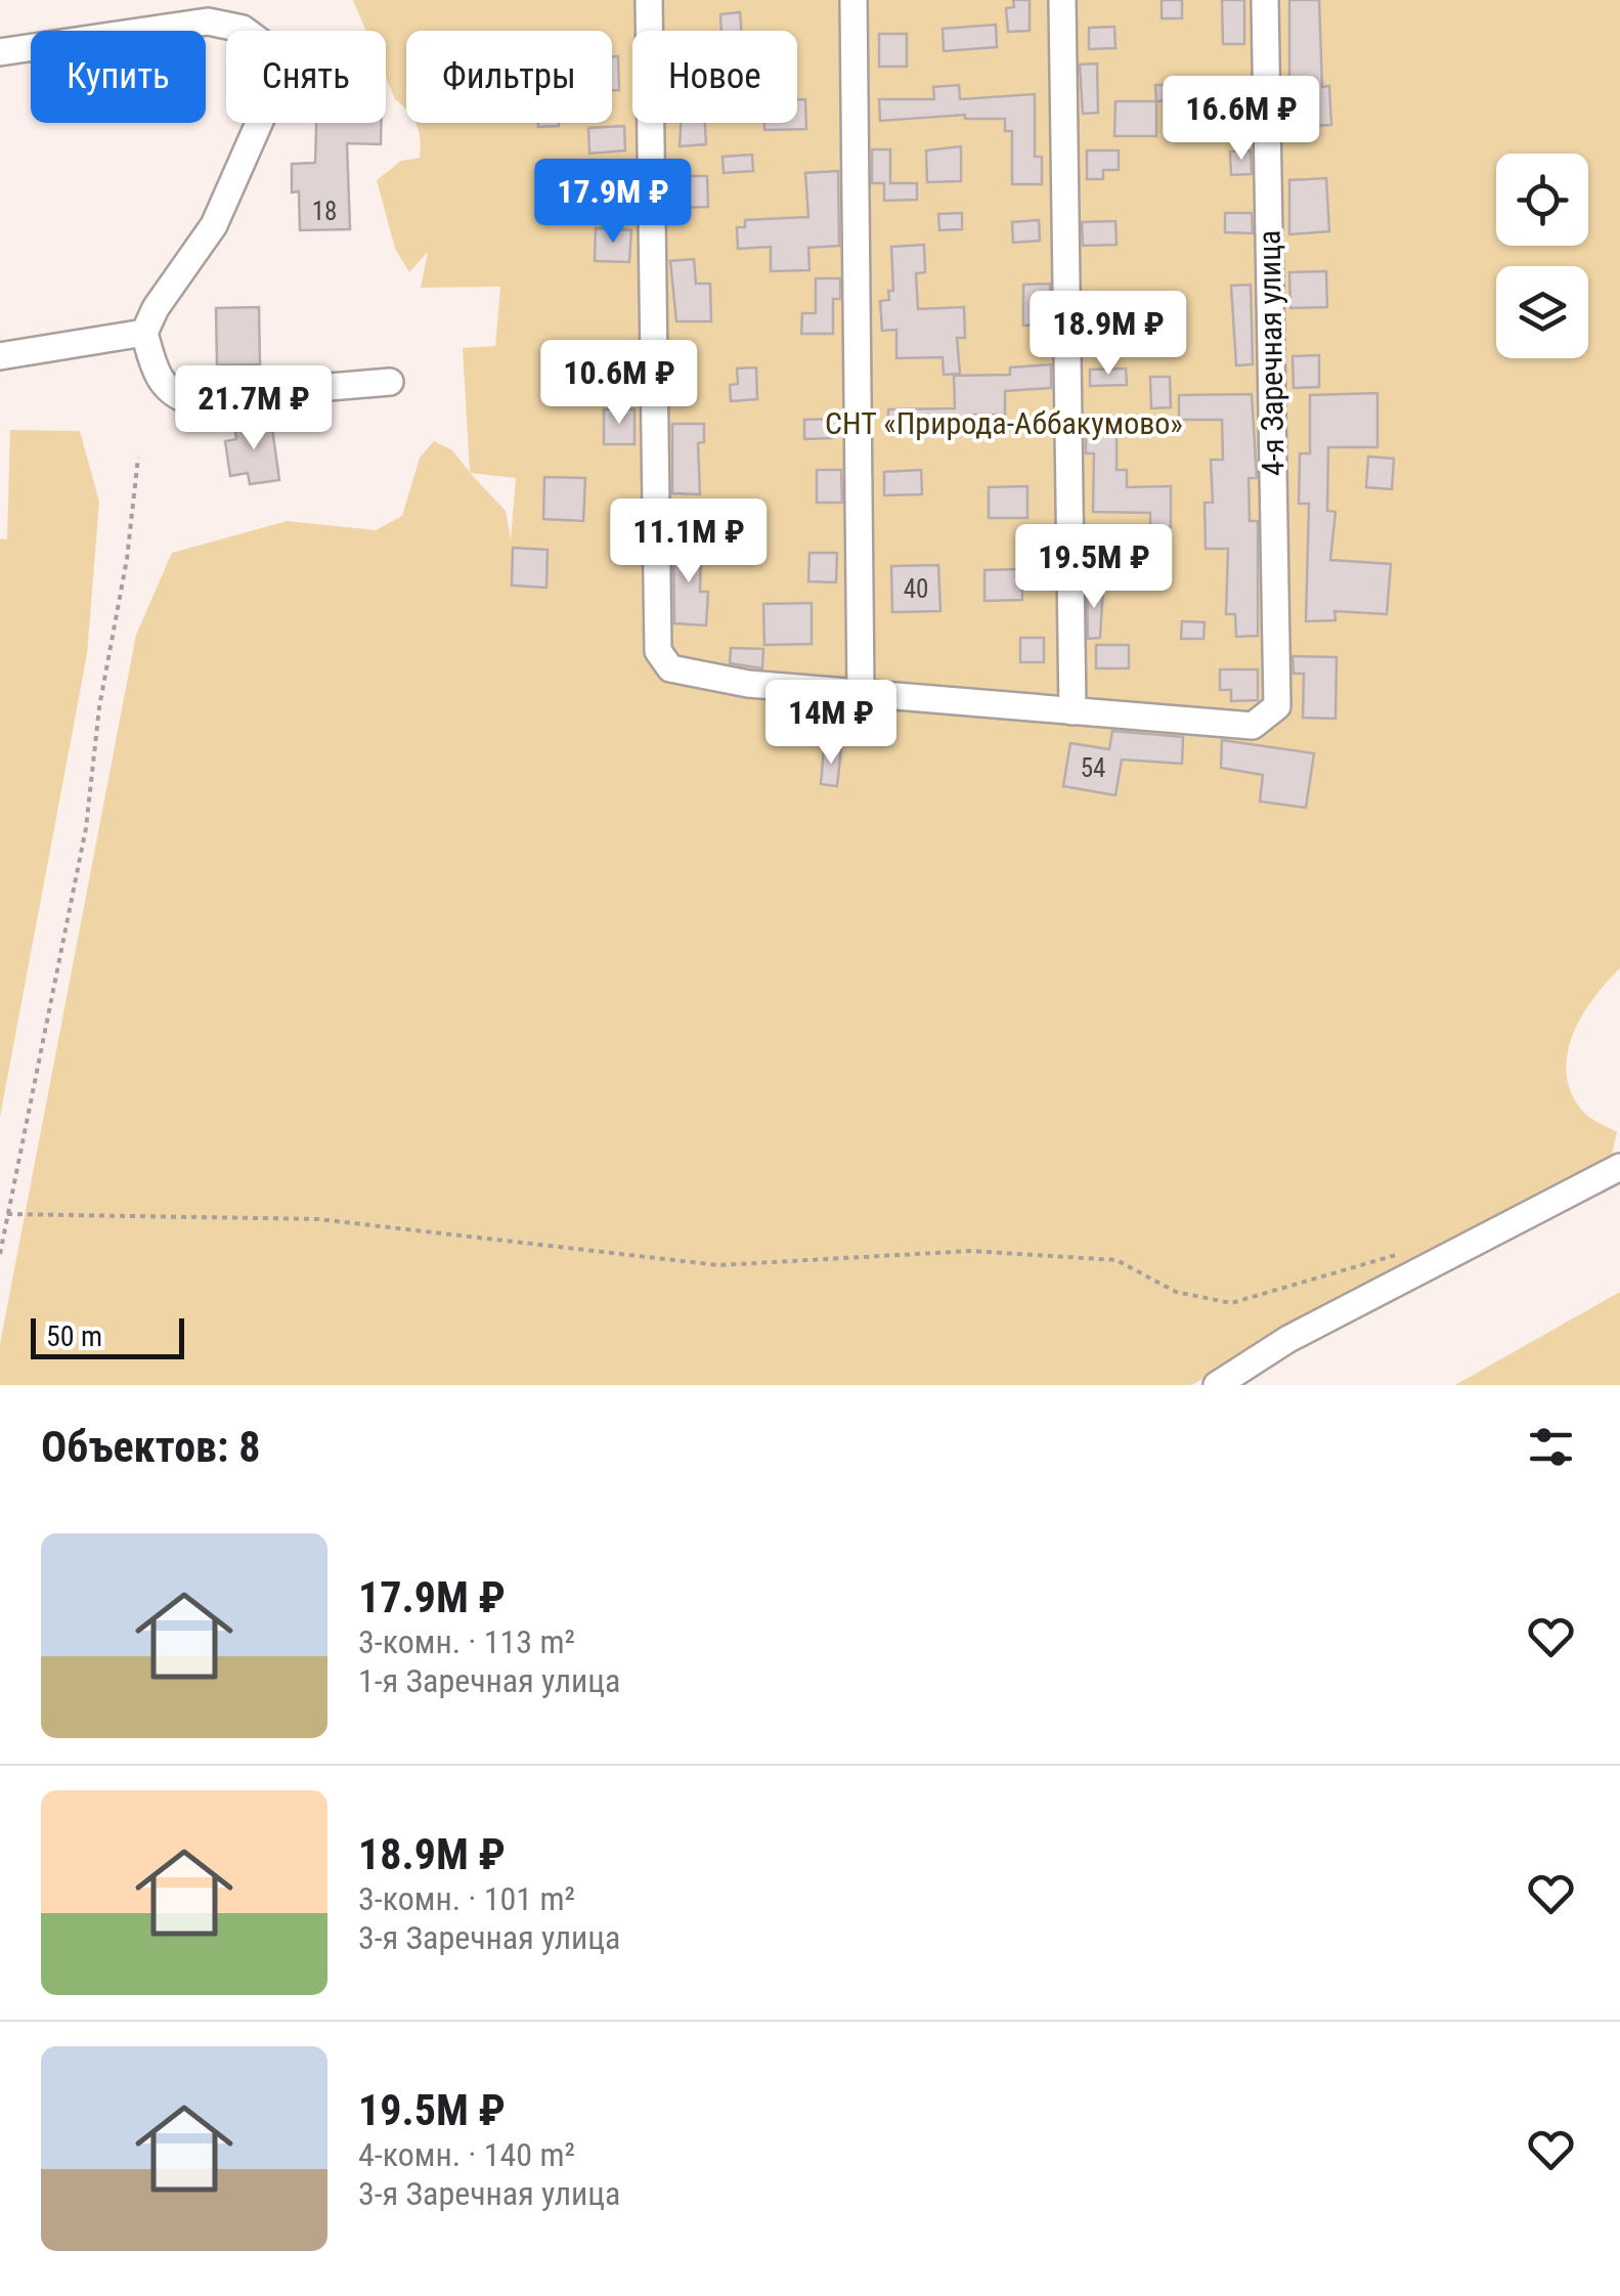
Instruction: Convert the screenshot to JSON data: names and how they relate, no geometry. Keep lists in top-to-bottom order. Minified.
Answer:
{"streets":{"street":["4-я Заречная улица"]},"parks":["СНТ «Природа-Аббакумово»"],"house_numbers":["18","40","54"],"scale_bar":"50 m","page":{"chip":["Купить","Снять","Фильтры","Новое"],"price":["16.6M ₽","17.9M ₽","18.9M ₽","10.6M ₽","21.7M ₽","11.1M ₽","19.5M ₽","14M ₽"],"scale":"50 m","heading":"Объектов: 8","list":[{"name":"17.9M ₽","note":"3-комн. · 113 m² · 1-я Заречная улица"},{"name":"18.9M ₽","note":"3-комн. · 101 m² · 3-я Заречная улица"},{"name":"19.5M ₽","note":"4-комн. · 140 m² · 3-я Заречная улица"}]}}
